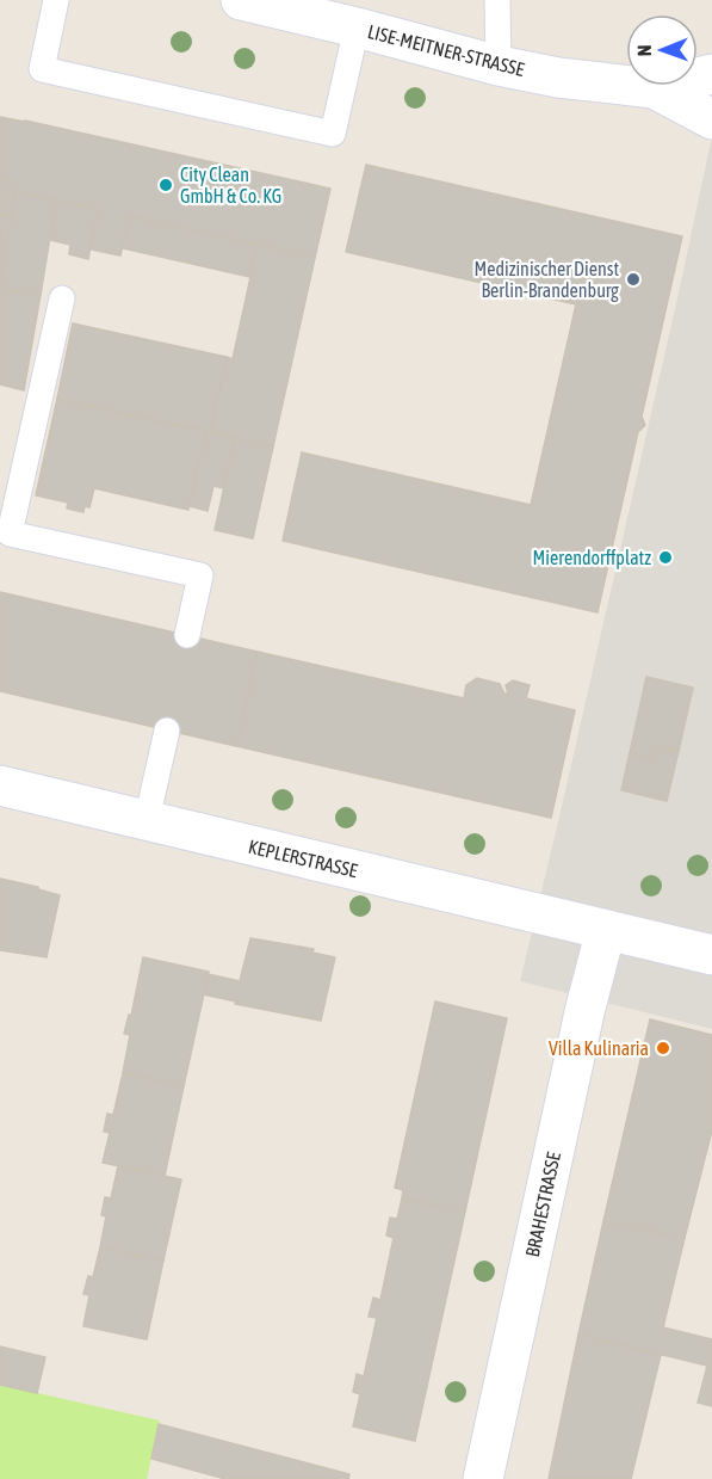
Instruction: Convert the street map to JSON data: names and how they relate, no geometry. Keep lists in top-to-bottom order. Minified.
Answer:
{"streets":{"street":["LISE-MEITNER-STRASSE","KEPLERSTRASSE","BRAHESTRASSE"]},"crossings":[["KEPLERSTRASSE","BRAHESTRASSE"]],"places":["City Clean GmbH & Co. KG","Medizinischer Dienst Berlin-Brandenburg","Mierendorffplatz","Villa Kulinaria"],"north":"left"}
